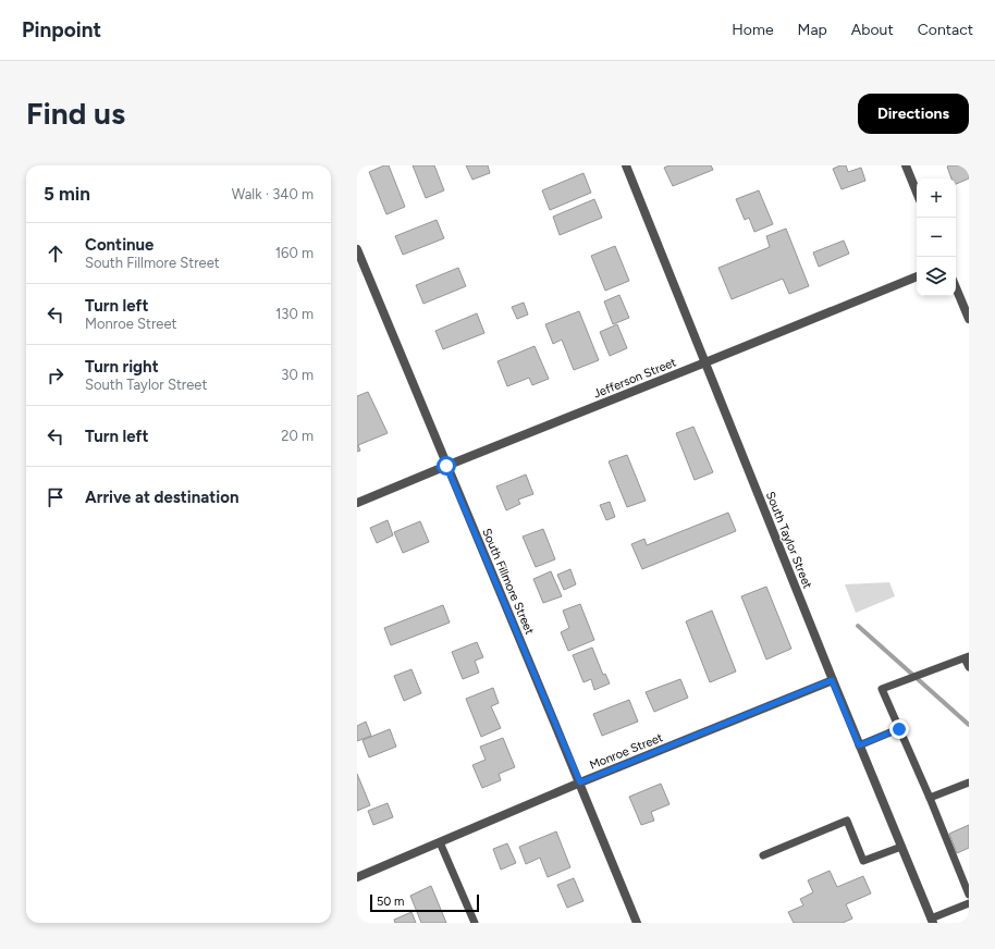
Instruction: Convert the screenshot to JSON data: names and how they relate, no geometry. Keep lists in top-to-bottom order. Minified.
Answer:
{"streets":{"street":["Jefferson Street","South Taylor Street","South Fillmore Street","Monroe Street"]},"crossings":[["Jefferson Street","South Taylor Street"],["Jefferson Street","South Fillmore Street"],["South Taylor Street","Monroe Street"],["South Fillmore Street","Monroe Street"]],"scale_bar":"50 m","page":{"header":"Pinpoint","nav":["Home","Map","About","Contact"],"buttons":"Directions","title":"Find us","heading":["5 min","Walk · 340 m"],"map_buttons":["+","−"],"list":[["Continue","South Fillmore Street","160 m"],["Turn left","Monroe Street","130 m"],["Turn right","South Taylor Street","30 m"],["Turn left","20 m"],"Arrive at destination"],"scale":"50 m"}}
